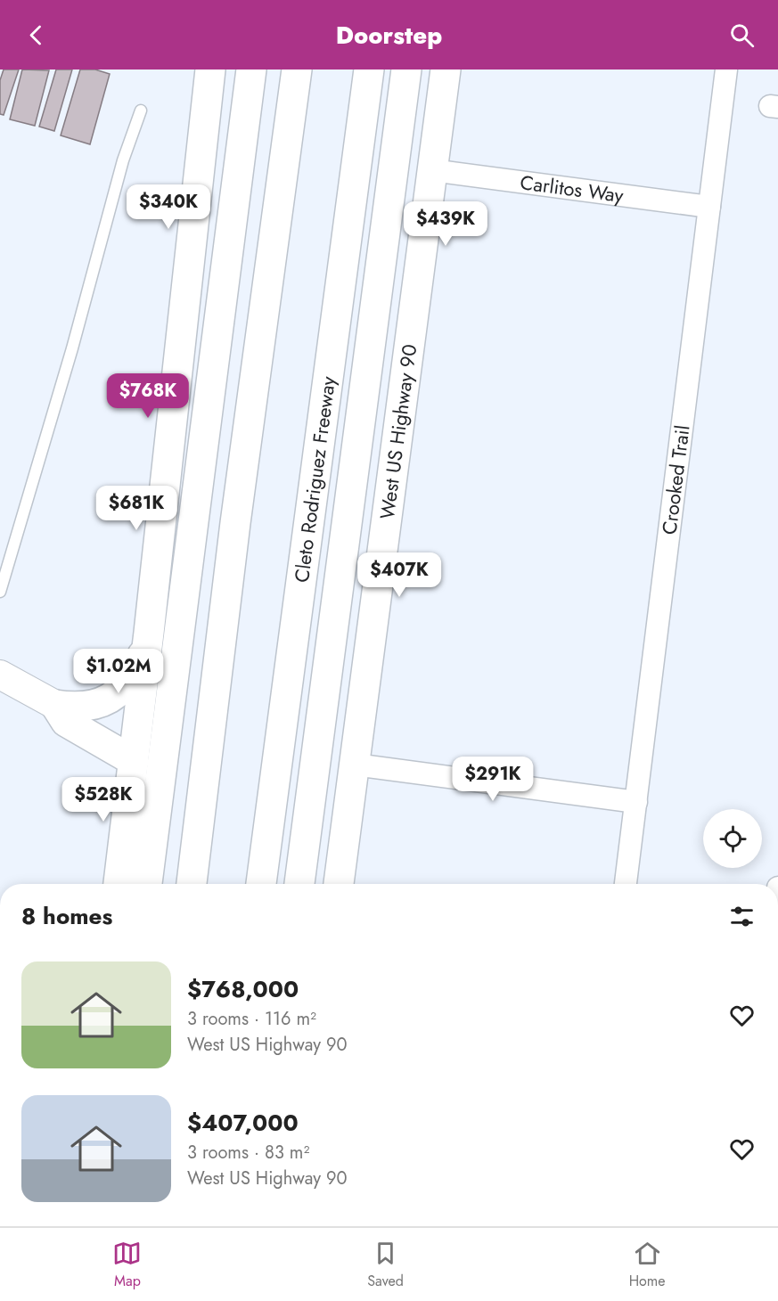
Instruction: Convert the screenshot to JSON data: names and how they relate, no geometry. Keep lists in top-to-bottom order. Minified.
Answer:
{"streets":{"main road":["West US Highway 90","Cleto Rodriguez Freeway"],"street":["Carlitos Way","Crooked Trail"]},"crossings":[["Carlitos Way","West US Highway 90"],["Carlitos Way","Crooked Trail"]],"page":{"header":"Doorstep","price":["$340K","$439K","$768K","$681K","$407K","$1.02M","$291K","$528K"],"heading":"8 homes","list":[{"name":"$768,000","note":"3 rooms · 116 m² · West US Highway 90"},{"name":"$407,000","note":"3 rooms · 83 m² · West US Highway 90"}],"tabs":["Map","Saved","Home"]}}
